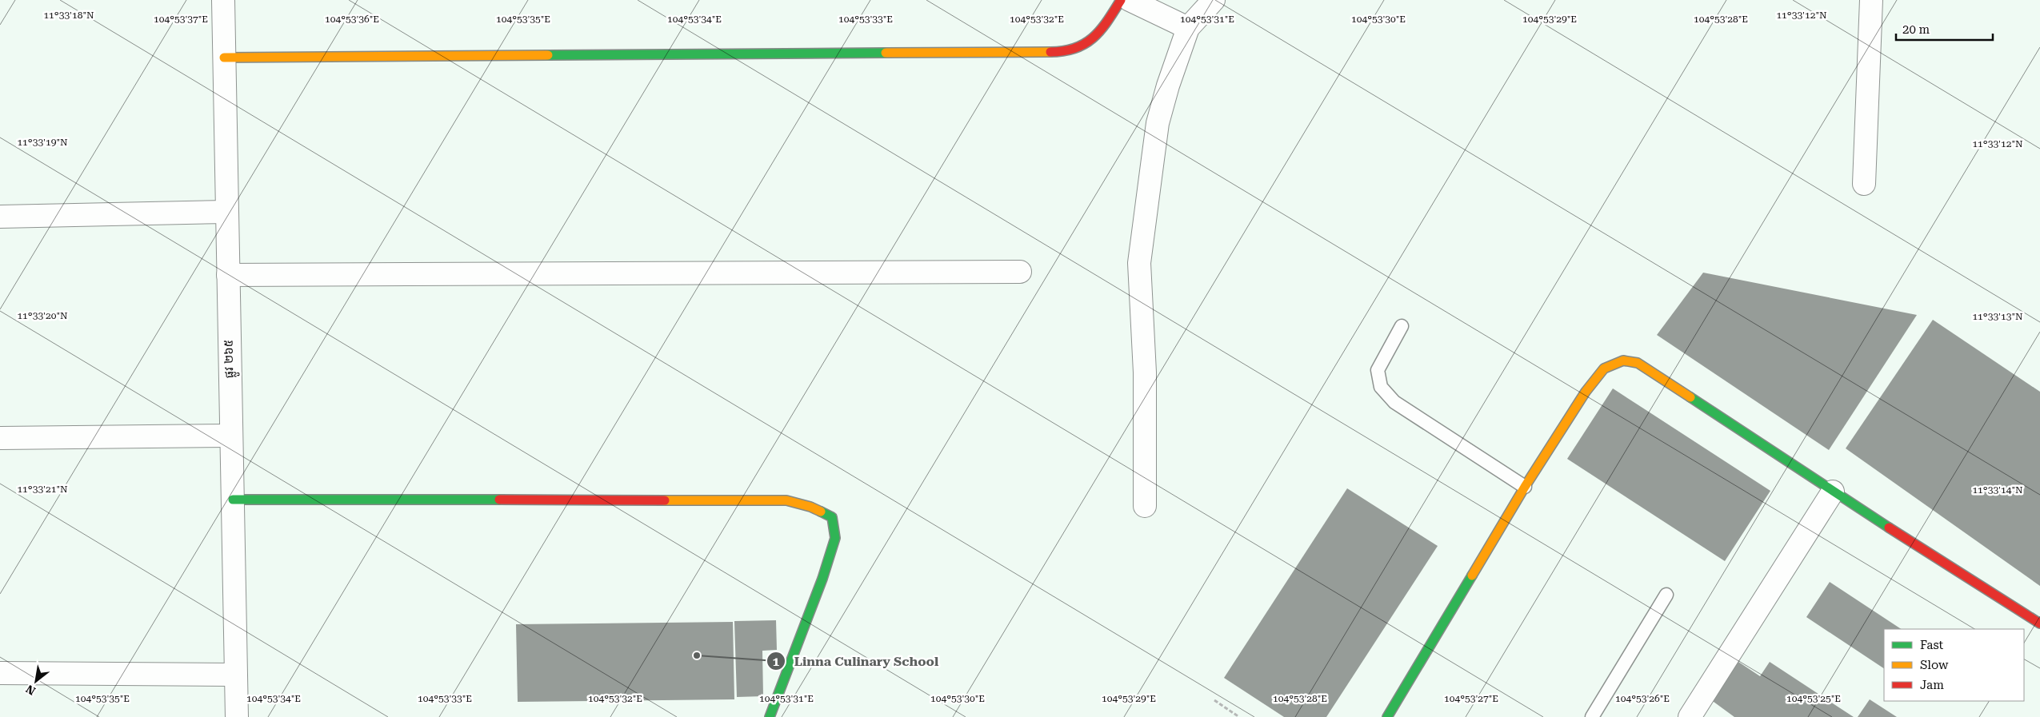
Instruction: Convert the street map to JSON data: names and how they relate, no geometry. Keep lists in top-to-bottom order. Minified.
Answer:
{"streets":{"street":["ផ្លូវ ២៦៥"]},"places":["Linna Culinary School"],"legend":["Fast","Slow","Jam"],"scale_bar":"20 m","north":"bottom left","coordinates":["11°33'12\"N","11°33'18\"N","104°53'37\"E","104°53'36\"E","104°53'35\"E","104°53'34\"E","104°53'33\"E","104°53'32\"E","104°53'31\"E","104°53'30\"E","104°53'29\"E","104°53'28\"E","11°33'19\"N","11°33'20\"N","11°33'13\"N","11°33'21\"N","11°33'14\"N","104°53'27\"E","104°53'26\"E","104°53'25\"E"]}
